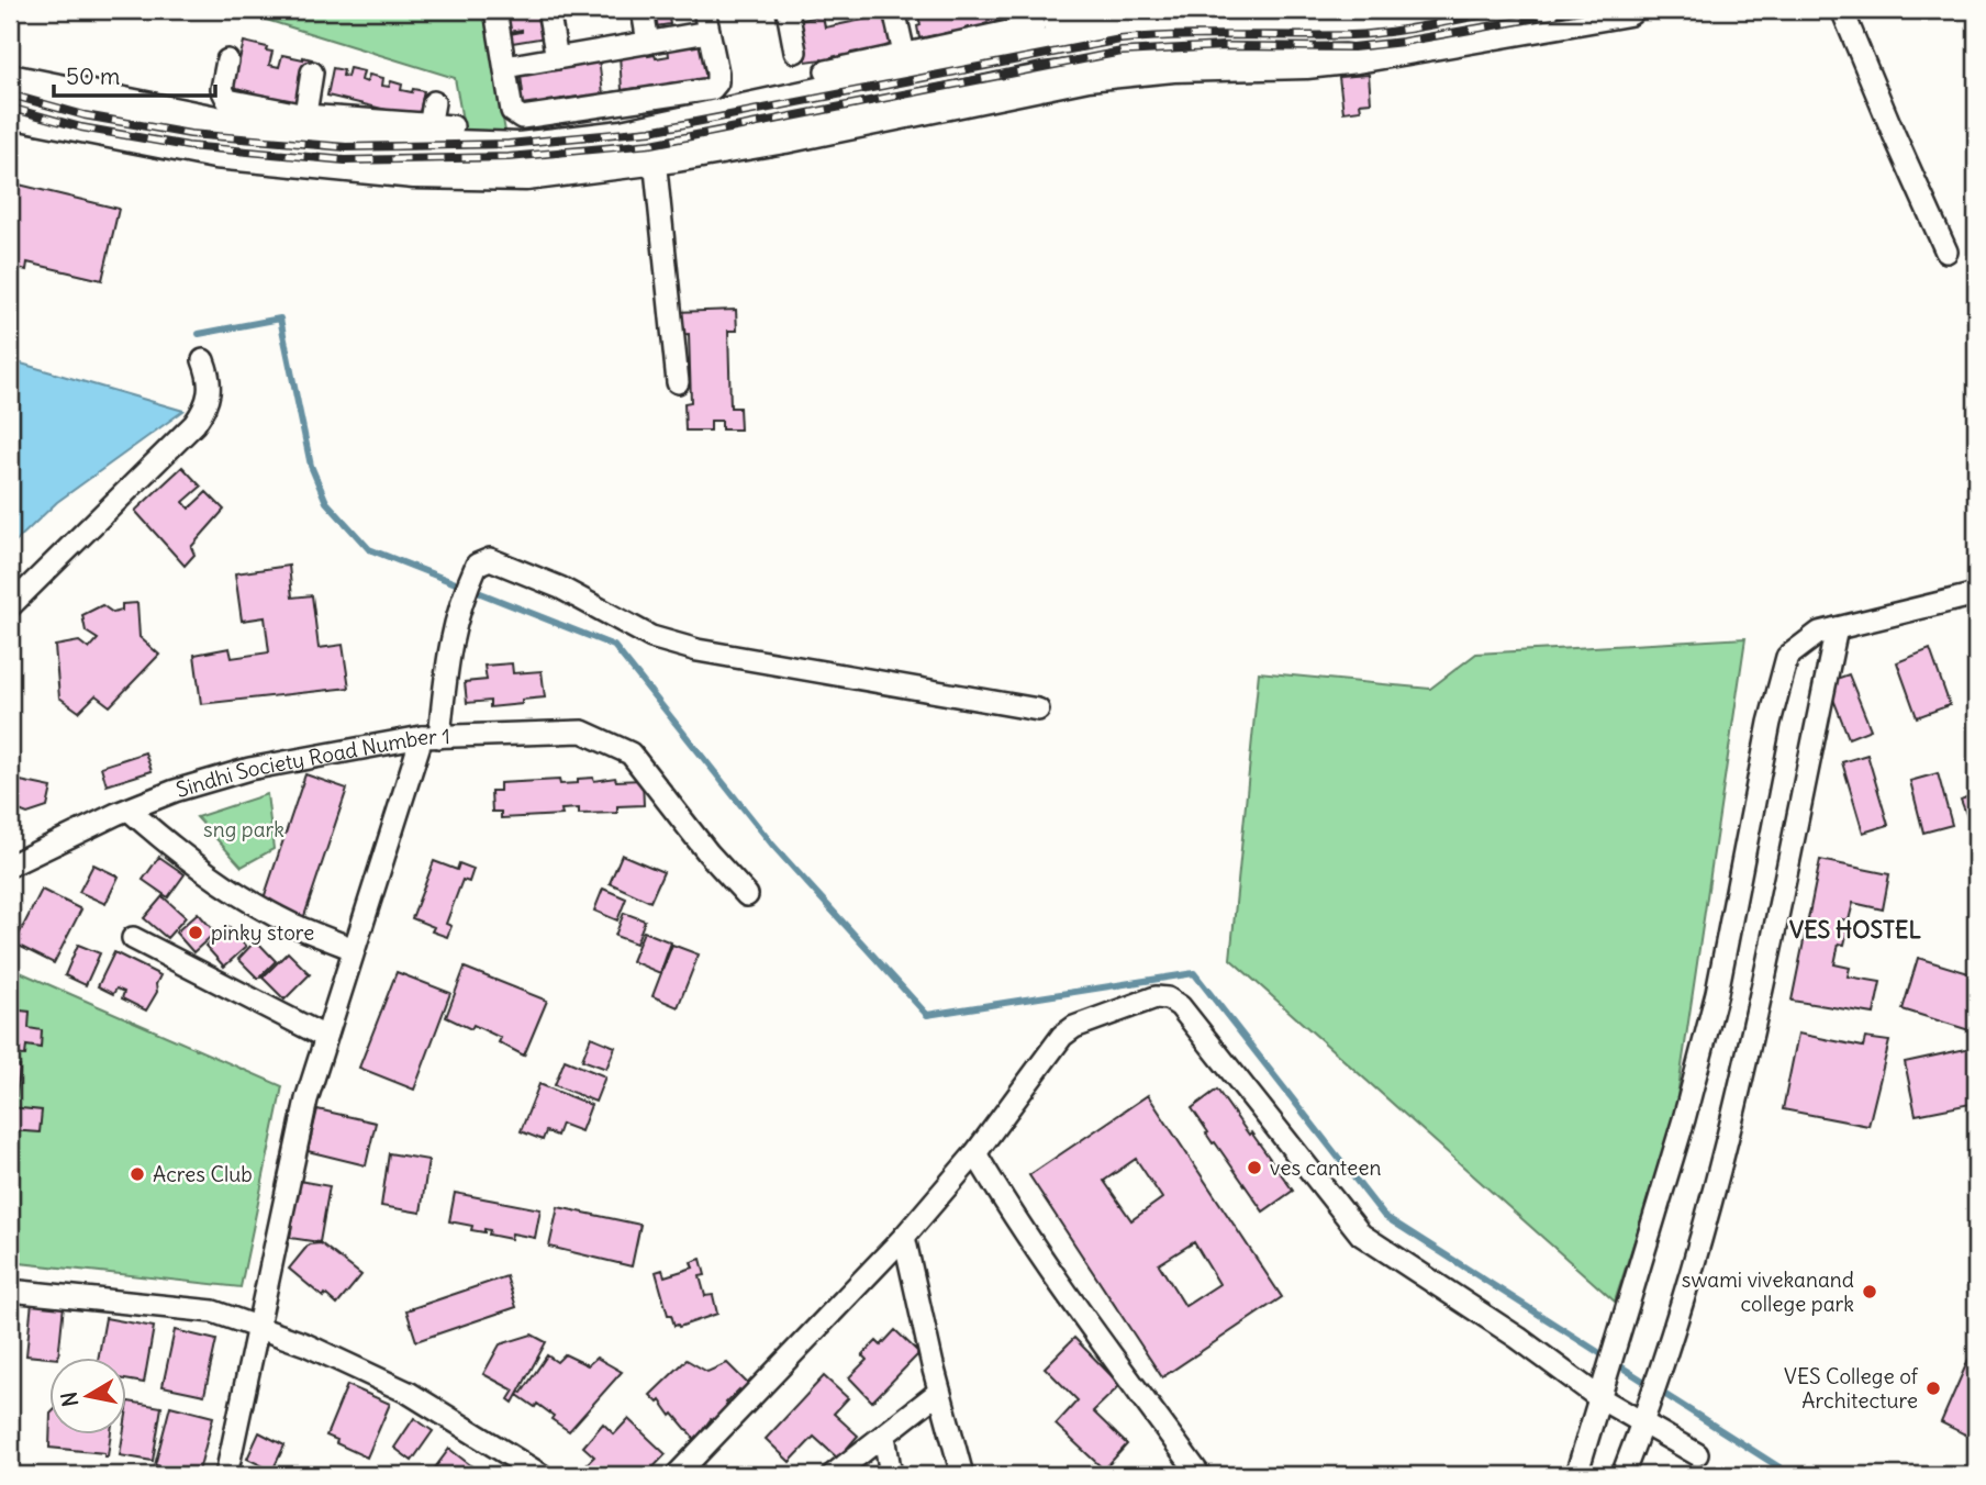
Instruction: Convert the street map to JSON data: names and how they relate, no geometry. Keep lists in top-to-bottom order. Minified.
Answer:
{"streets":{"street":["Sindhi Society Road Number 1"]},"districts":["VES HOSTEL"],"parks":["sng park"],"places":["pinky store","ves canteen","Acres Club","swami vivekanand college park","VES College of Architecture"],"scale_bar":"50 m","north":"left"}
